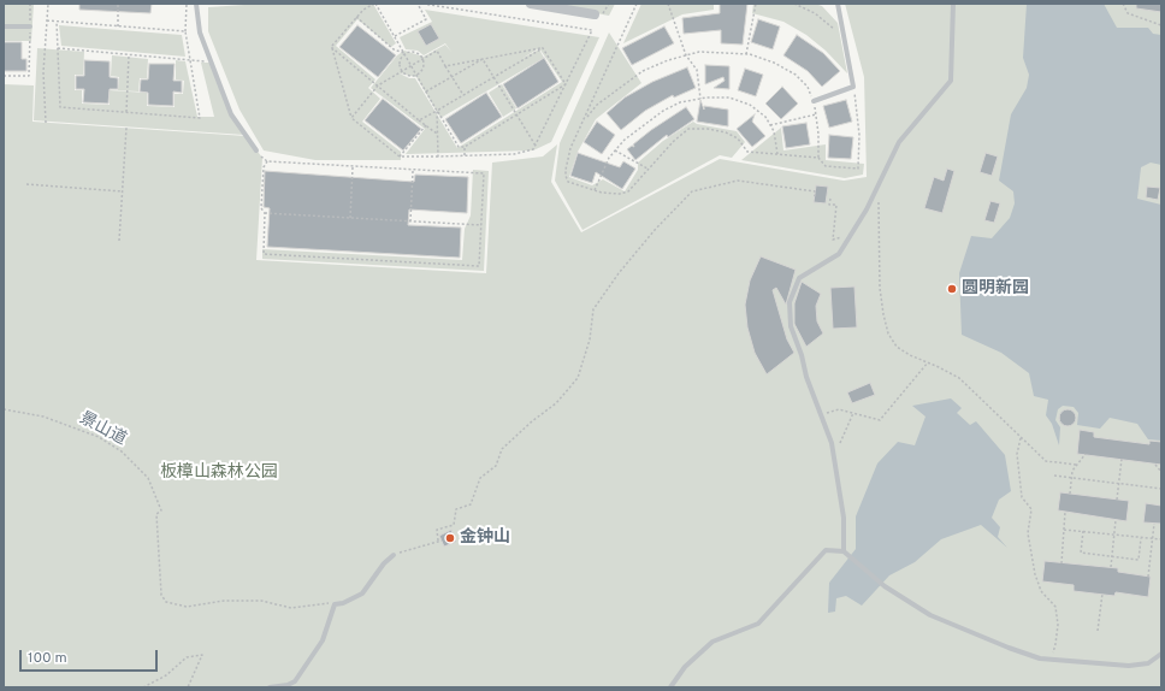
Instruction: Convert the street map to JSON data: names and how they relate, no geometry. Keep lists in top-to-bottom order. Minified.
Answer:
{"streets":{"path":["景山道"]},"parks":["板樟山森林公园"],"places":["圆明新园","金钟山"],"scale_bar":"100 m"}
